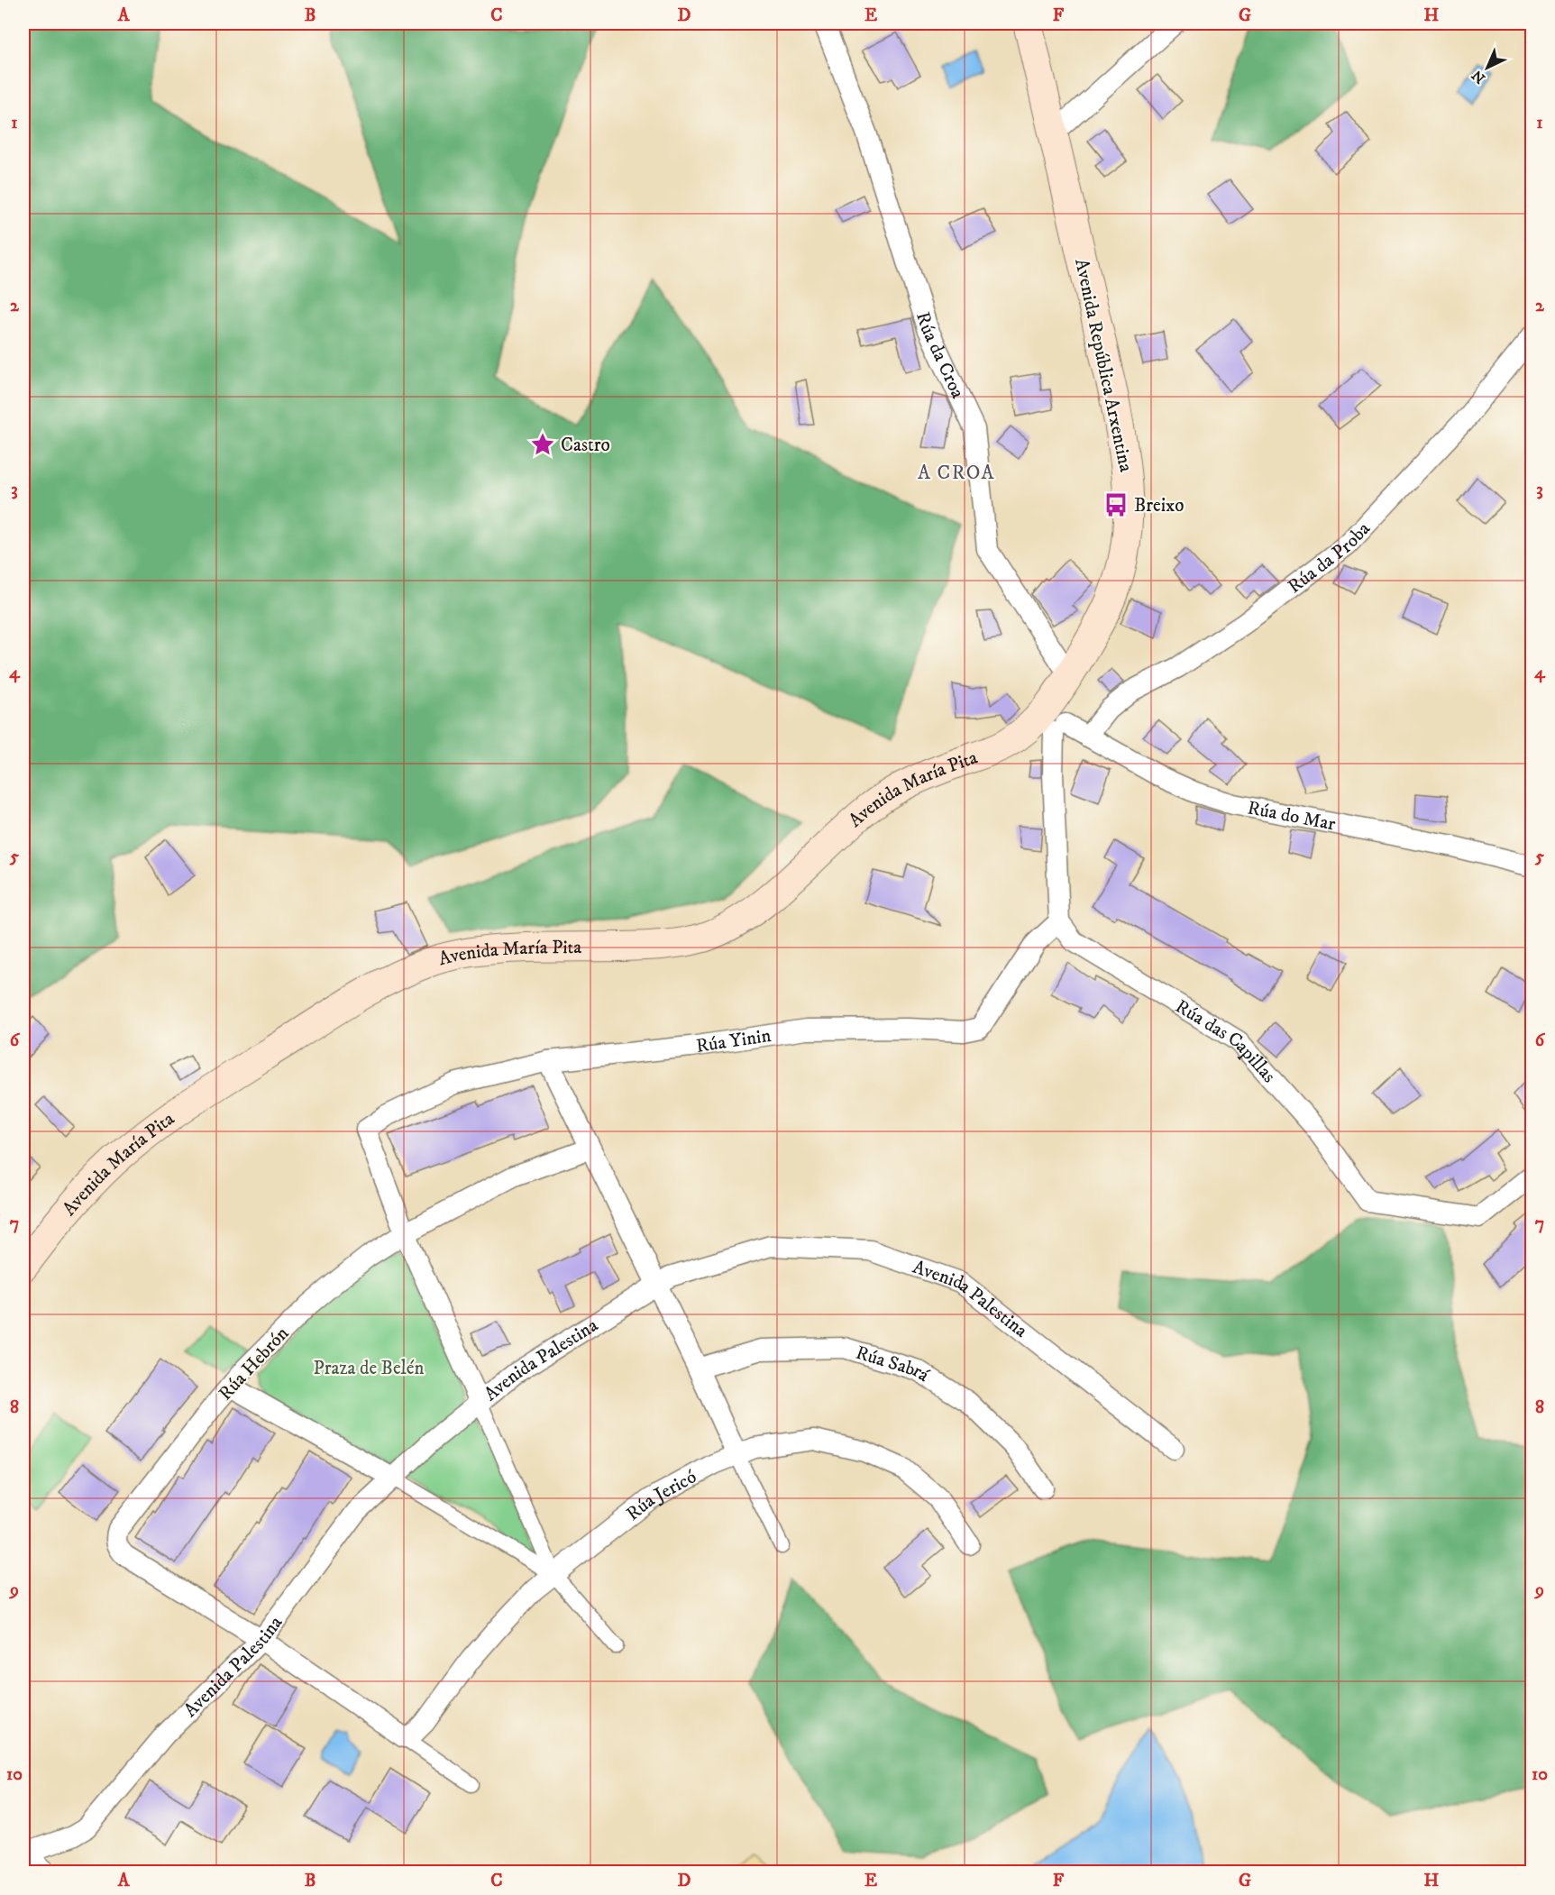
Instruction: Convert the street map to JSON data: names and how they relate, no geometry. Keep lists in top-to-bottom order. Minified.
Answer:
{"streets":{"main road":["Avenida República Arxentina","Avenida María Pita"],"street":["Rúa da Croa","Rúa da Proba","Rúa do Mar","Rúa Yinin","Rúa das Capillas","Avenida Palestina","Rúa Hebrón","Rúa Sabrá","Rúa Jericó"]},"crossings":[["Rúa da Croa","Avenida República Arxentina"],["Avenida República Arxentina","Avenida María Pita"],["Avenida República Arxentina","Rúa do Mar"],["Rúa da Proba","Rúa do Mar"],["Avenida María Pita","Rúa do Mar"],["Rúa Yinin","Rúa das Capillas"],["Rúa Yinin","Rúa Hebrón"],["Avenida Palestina","Rúa Hebrón"]],"districts":["A CROA"],"parks":["Praza de Belén"],"places":{"place":["Castro"],"bus stop":["Breixo"]},"north":"bottom left","grid":{"columns":["A","B","C","D","E","F","G","H"],"rows":["1","2","3","4","5","6","7","8","9","10"]}}
